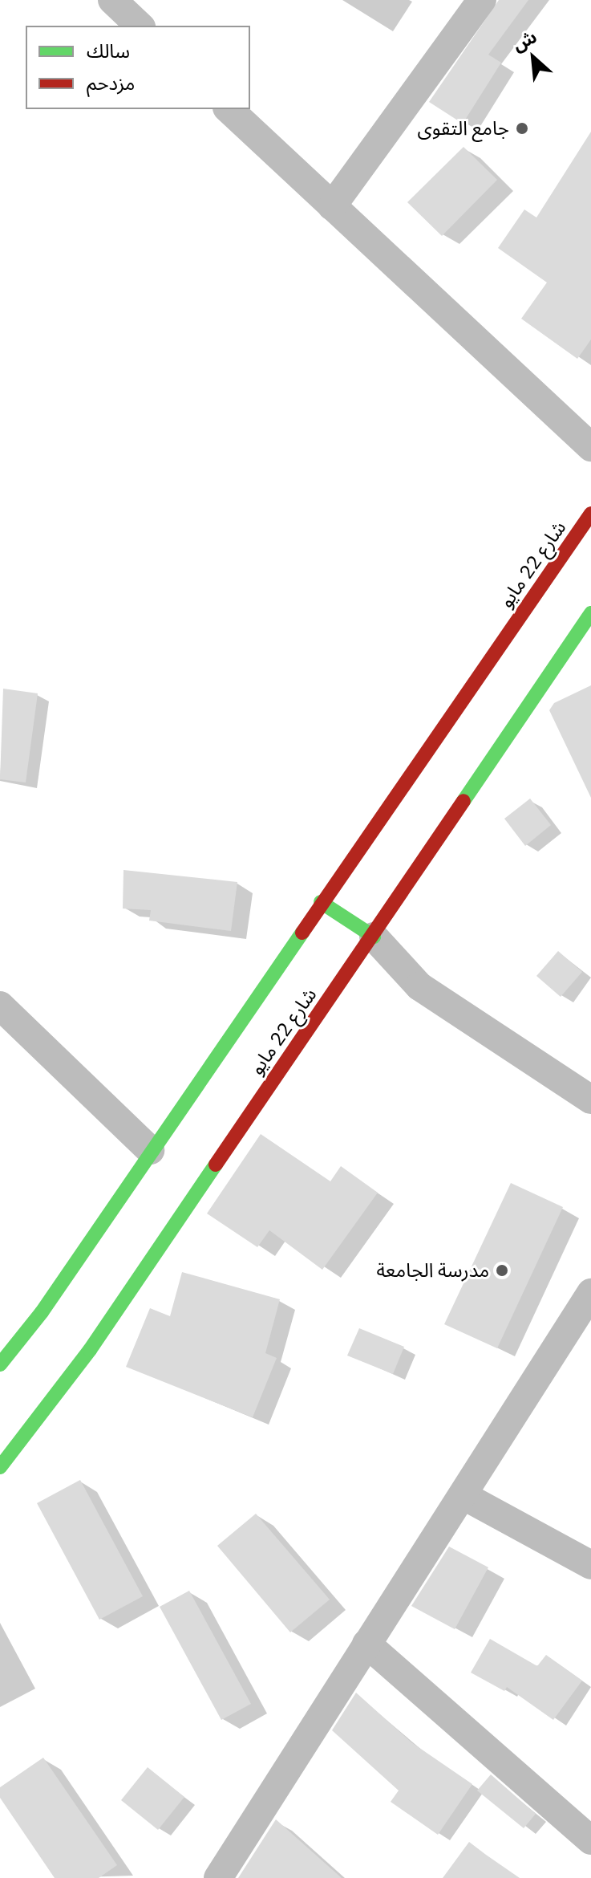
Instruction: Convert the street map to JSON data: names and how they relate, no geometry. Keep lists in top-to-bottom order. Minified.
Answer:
{"streets":{"main road":["شارع 22 مايو"]},"places":["جامع التقوى","مدرسة الجامعة"],"legend":["سالك","مزدحم"],"north":"top left"}
